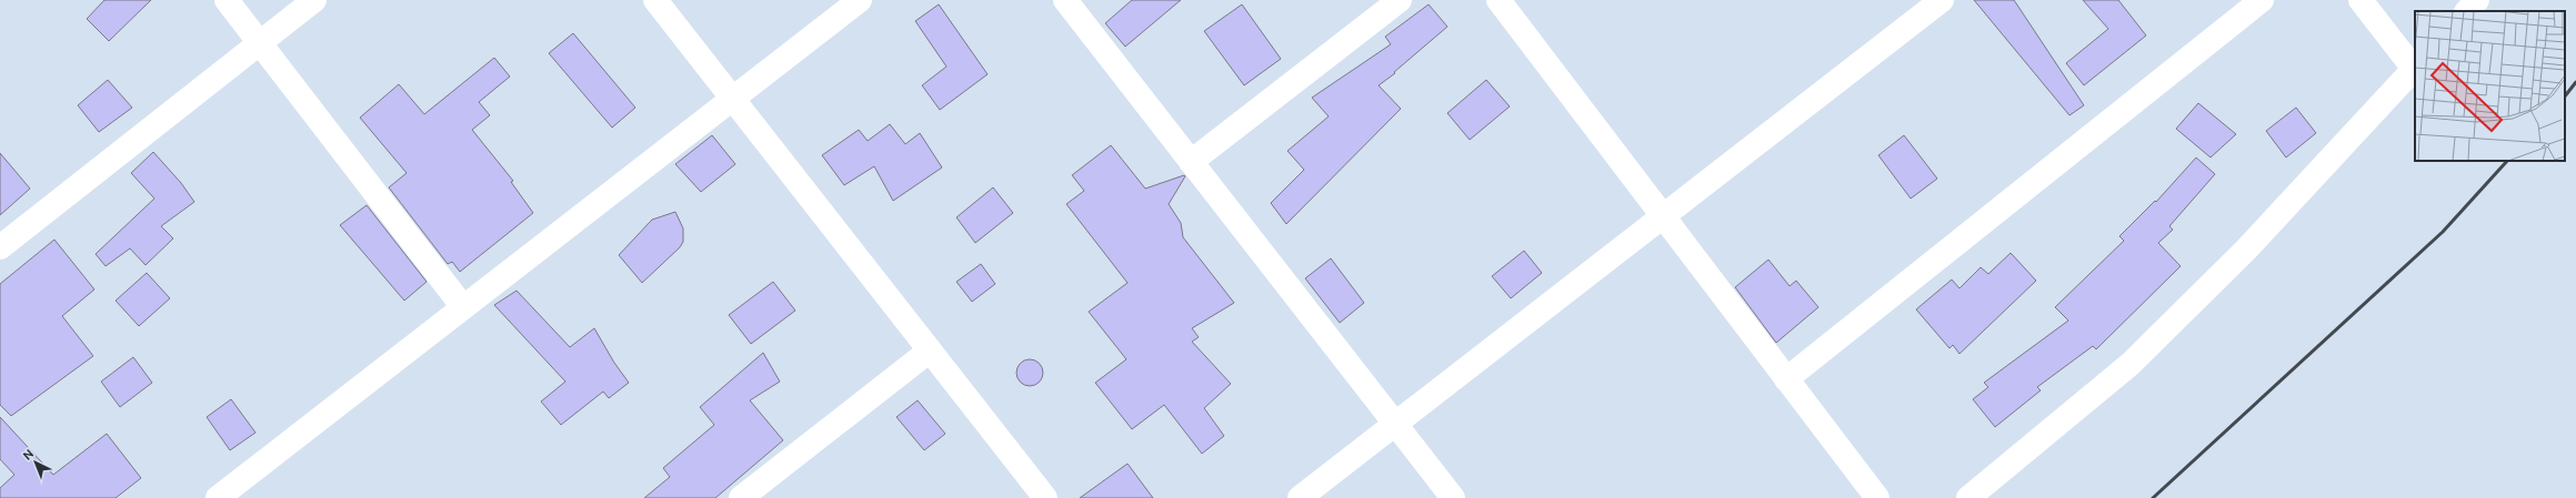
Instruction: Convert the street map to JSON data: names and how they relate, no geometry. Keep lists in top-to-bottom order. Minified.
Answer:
{"north":"top left"}
